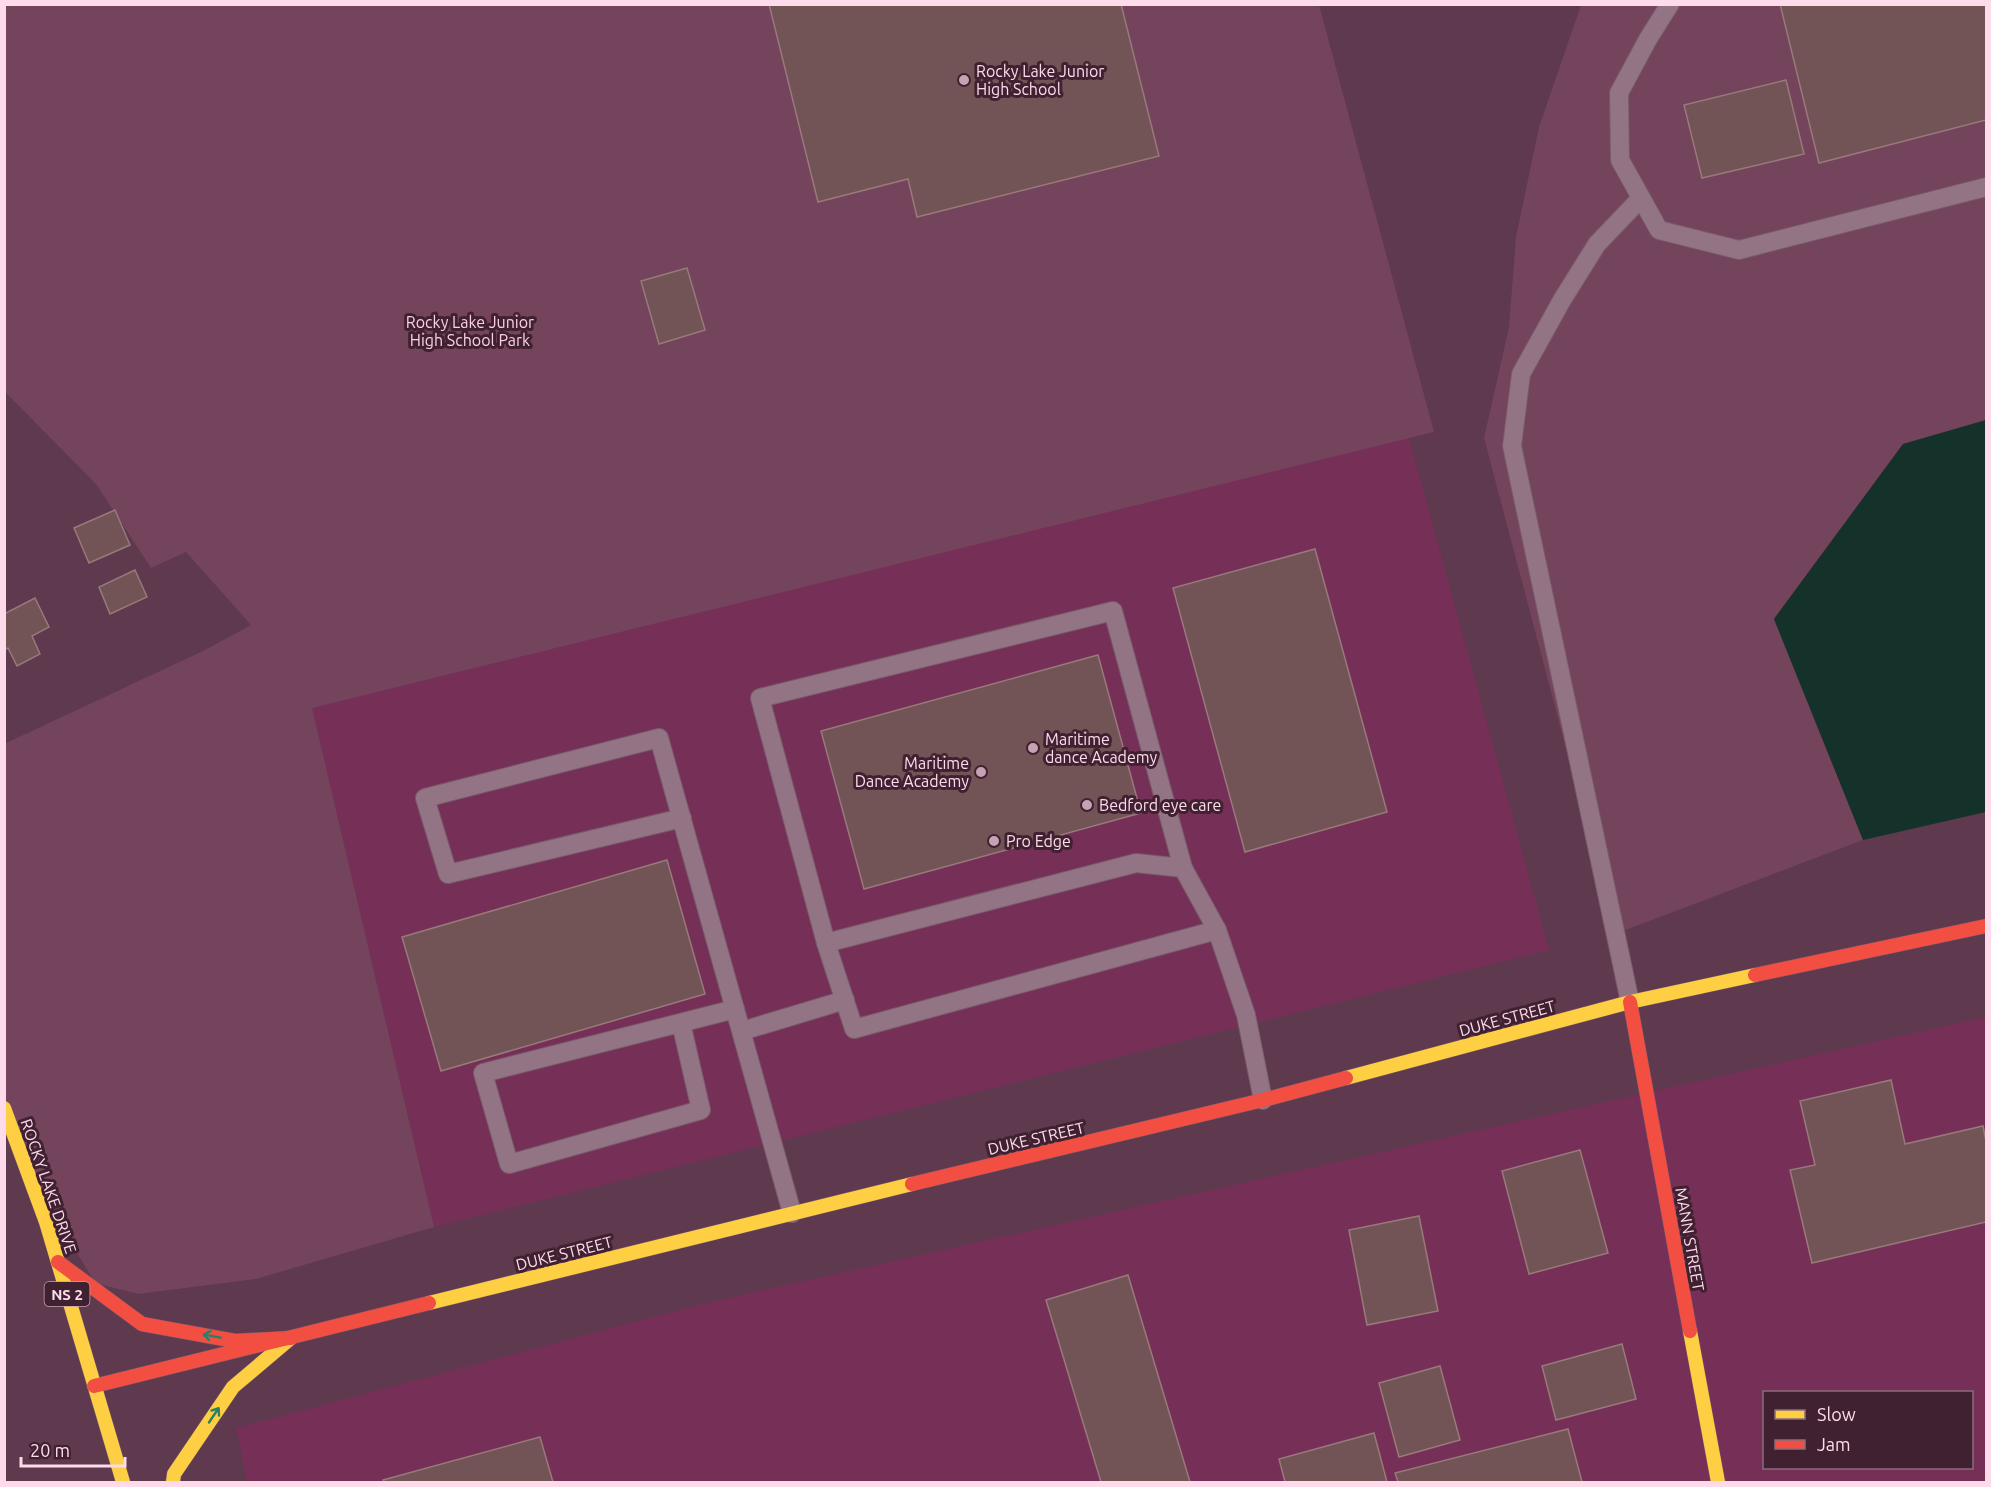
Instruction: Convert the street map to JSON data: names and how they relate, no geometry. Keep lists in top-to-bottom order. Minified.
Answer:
{"streets":{"main road":["DUKE STREET","ROCKY LAKE DRIVE","MANN STREET","NS 2"]},"crossings":[["DUKE STREET","ROCKY LAKE DRIVE"],["DUKE STREET","MANN STREET"]],"parks":["Rocky Lake Junior High School Park"],"places":["Rocky Lake Junior High School","Maritime dance Academy","Maritime Dance Academy","Bedford eye care","Pro Edge"],"legend":["Slow","Jam"],"scale_bar":"20 m"}
